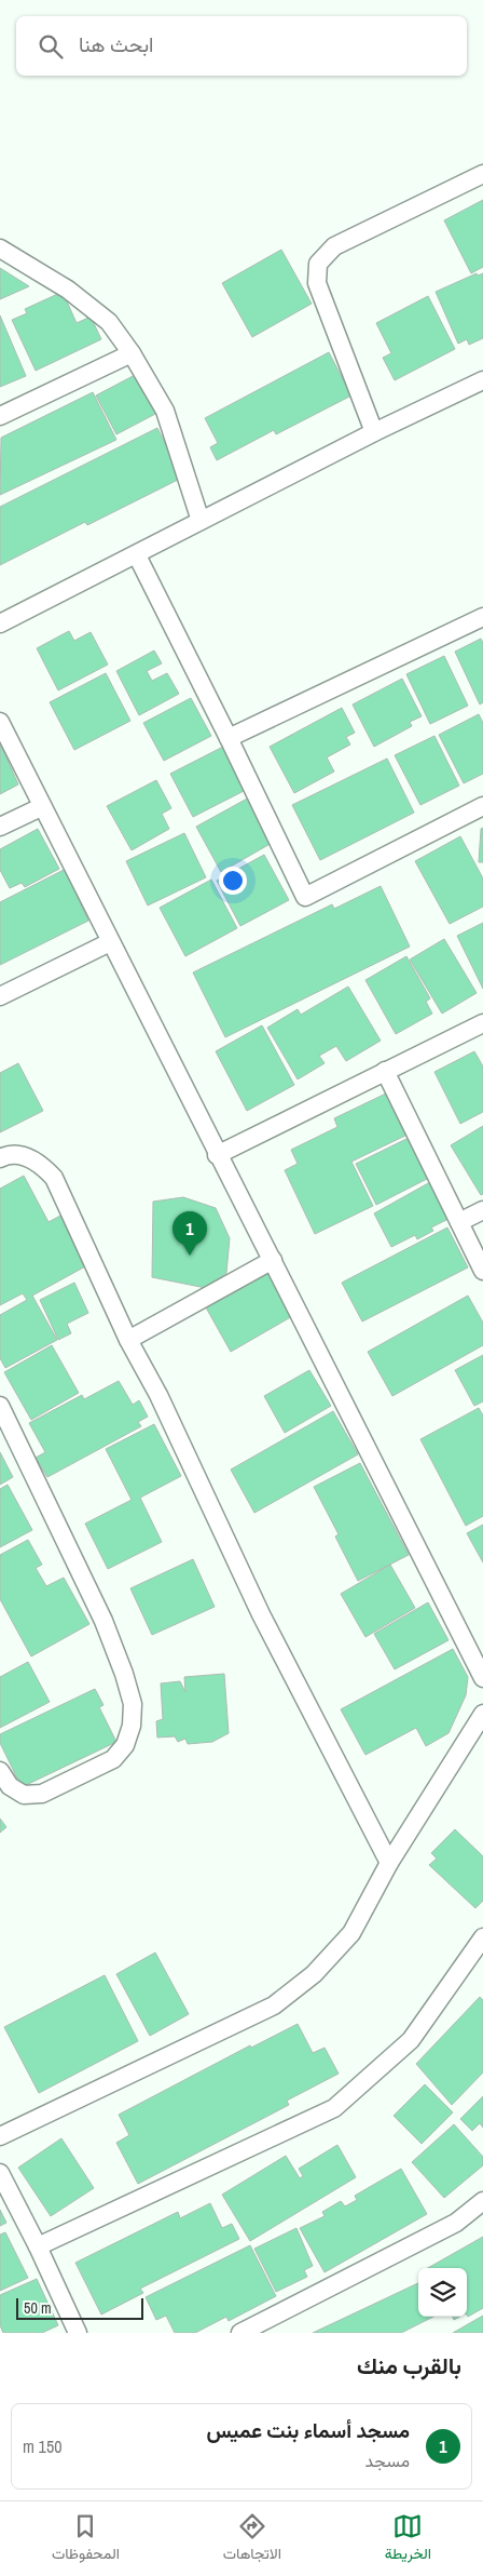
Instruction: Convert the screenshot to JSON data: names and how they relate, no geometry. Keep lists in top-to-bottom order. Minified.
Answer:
{"scale_bar":"50 m","page":{"search":"ابحث هنا","pins":"1","scale":"50 m","heading":"بالقرب منك","list":[{"mark":"1","name":"مسجد أسماء بنت عميس","note":"مسجد","value":"150 m"}],"nav":["الخريطة","الاتجاهات","المحفوظات"]}}
